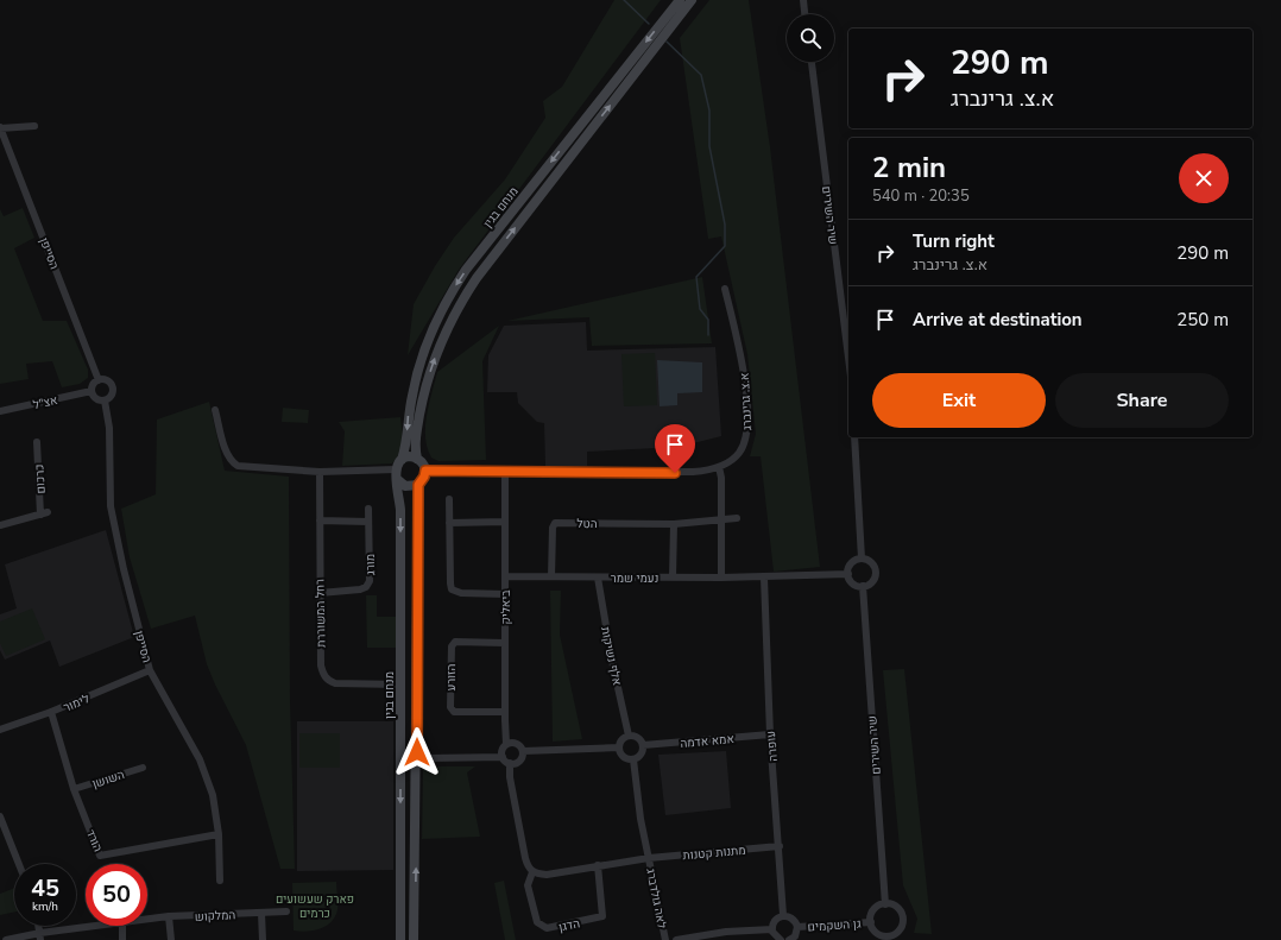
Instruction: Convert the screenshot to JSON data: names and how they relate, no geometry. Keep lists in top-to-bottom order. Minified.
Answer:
{"streets":{"main road":["מנחם בגין"],"street":["שיר השירים","הסייפן","אצ\"ל","א.צ. גרינברג","כרכום","הטל","מורג","נעמי שמר","ביאליק","רחל המשוררת","אלף נשיקות","הזורע","לימור","אמא אדמה","עופרה","השושן","הורד","מתנות קטנות","לאה גולדברג","המלקוש","הדגן","גן השקמים"]},"crossings":[["מנחם בגין","א.צ. גרינברג"],["מנחם בגין","רחל המשוררת"],["שיר השירים","נעמי שמר"],["שיר השירים","גן השקמים"],["הסייפן","אצ\"ל"],["הסייפן","לימור"],["הסייפן","הורד"],["א.צ. גרינברג","ביאליק"],["הטל","נעמי שמר"],["מורג","רחל המשוררת"],["נעמי שמר","ביאליק"],["נעמי שמר","אלף נשיקות"],["נעמי שמר","עופרה"],["ביאליק","הזורע"],["אלף נשיקות","אמא אדמה"],["לימור","הורד"],["אמא אדמה","עופרה"],["עופרה","מתנות קטנות"],["השושן","הורד"],["מתנות קטנות","לאה גולדברג"]],"parks":["פארק שעשועים כרמים"],"page":{"turn":["290 m","א.צ. גרינברג"],"heading":["2 min","540 m · 20:35"],"list":[{"name":"Turn right","note":"א.צ. גרינברג","value":"290 m"},{"name":"Arrive at destination","value":"250 m"}],"buttons":["Exit","Share"],"speed":"45 km/h","limit":"50"}}
